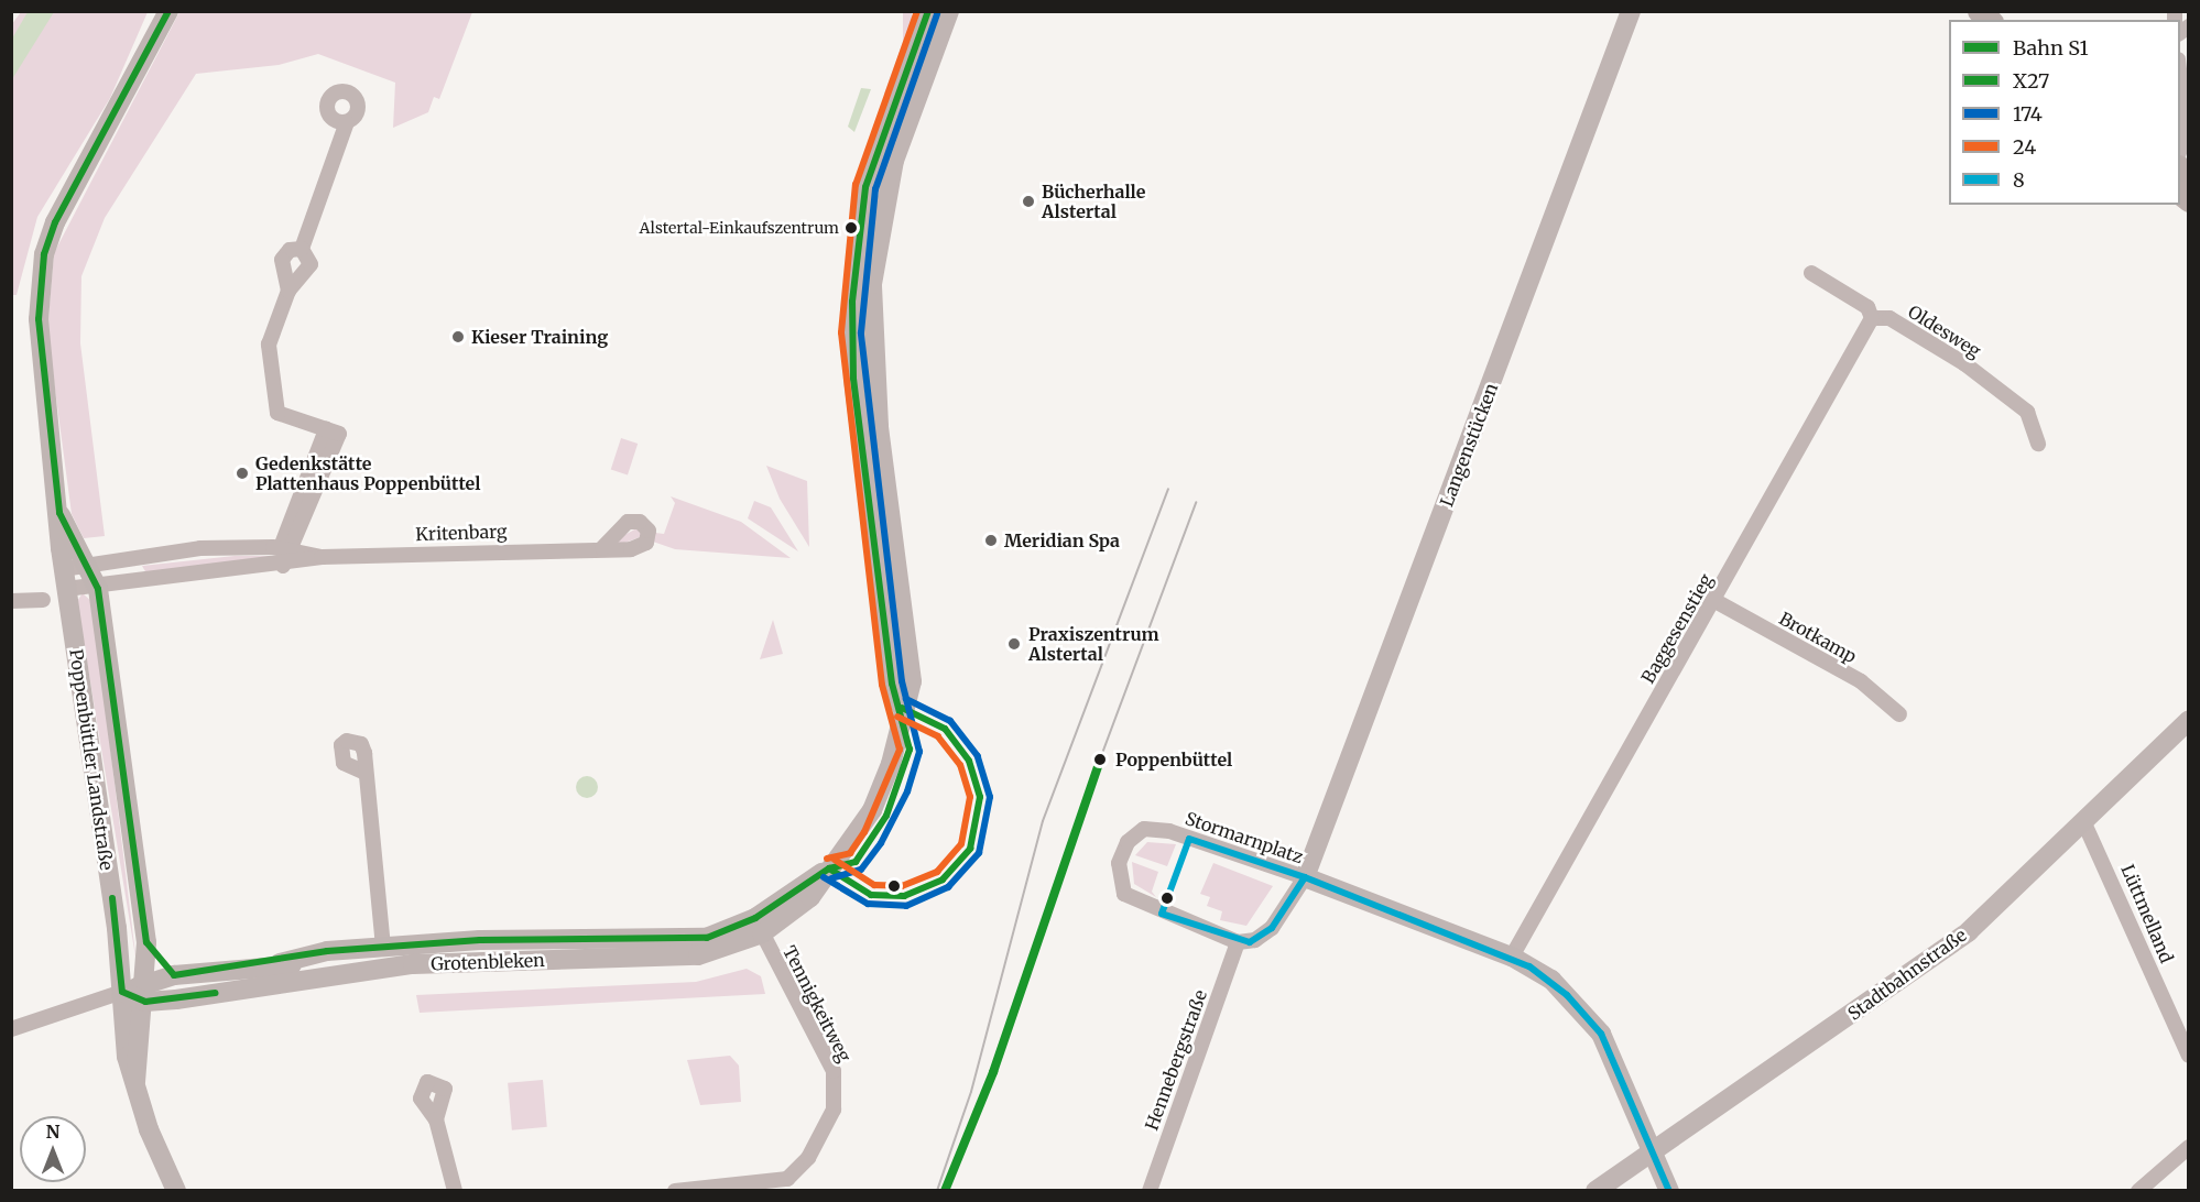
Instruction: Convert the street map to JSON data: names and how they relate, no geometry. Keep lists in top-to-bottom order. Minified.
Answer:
{"streets":{"street":["Oldesweg","Langenstücken","Kritenbarg","Baggesenstieg","Brotkamp","Poppenbüttler Landstraße","Stormarnplatz","Lüttmelland","Grotenbleken","Stadtbahnstraße","Tennigkeitweg","Hennebergstraße"]},"crossings":[["Oldesweg","Baggesenstieg"],["Langenstücken","Stormarnplatz"],["Kritenbarg","Poppenbüttler Landstraße"],["Baggesenstieg","Brotkamp"],["Poppenbüttler Landstraße","Grotenbleken"],["Stormarnplatz","Hennebergstraße"],["Lüttmelland","Stadtbahnstraße"],["Grotenbleken","Tennigkeitweg"]],"places":["Bücherhalle Alstertal","Alstertal-Einkaufszentrum","Kieser Training","Gedenkstätte Plattenhaus Poppenbüttel","Meridian Spa","Praxiszentrum Alstertal","Poppenbüttel"],"lines":["transit line X27","transit line 24","transit line 174","rail line S1","transit line 8"],"legend":["Bahn S1","X27","174","24","8"],"north":"top"}
